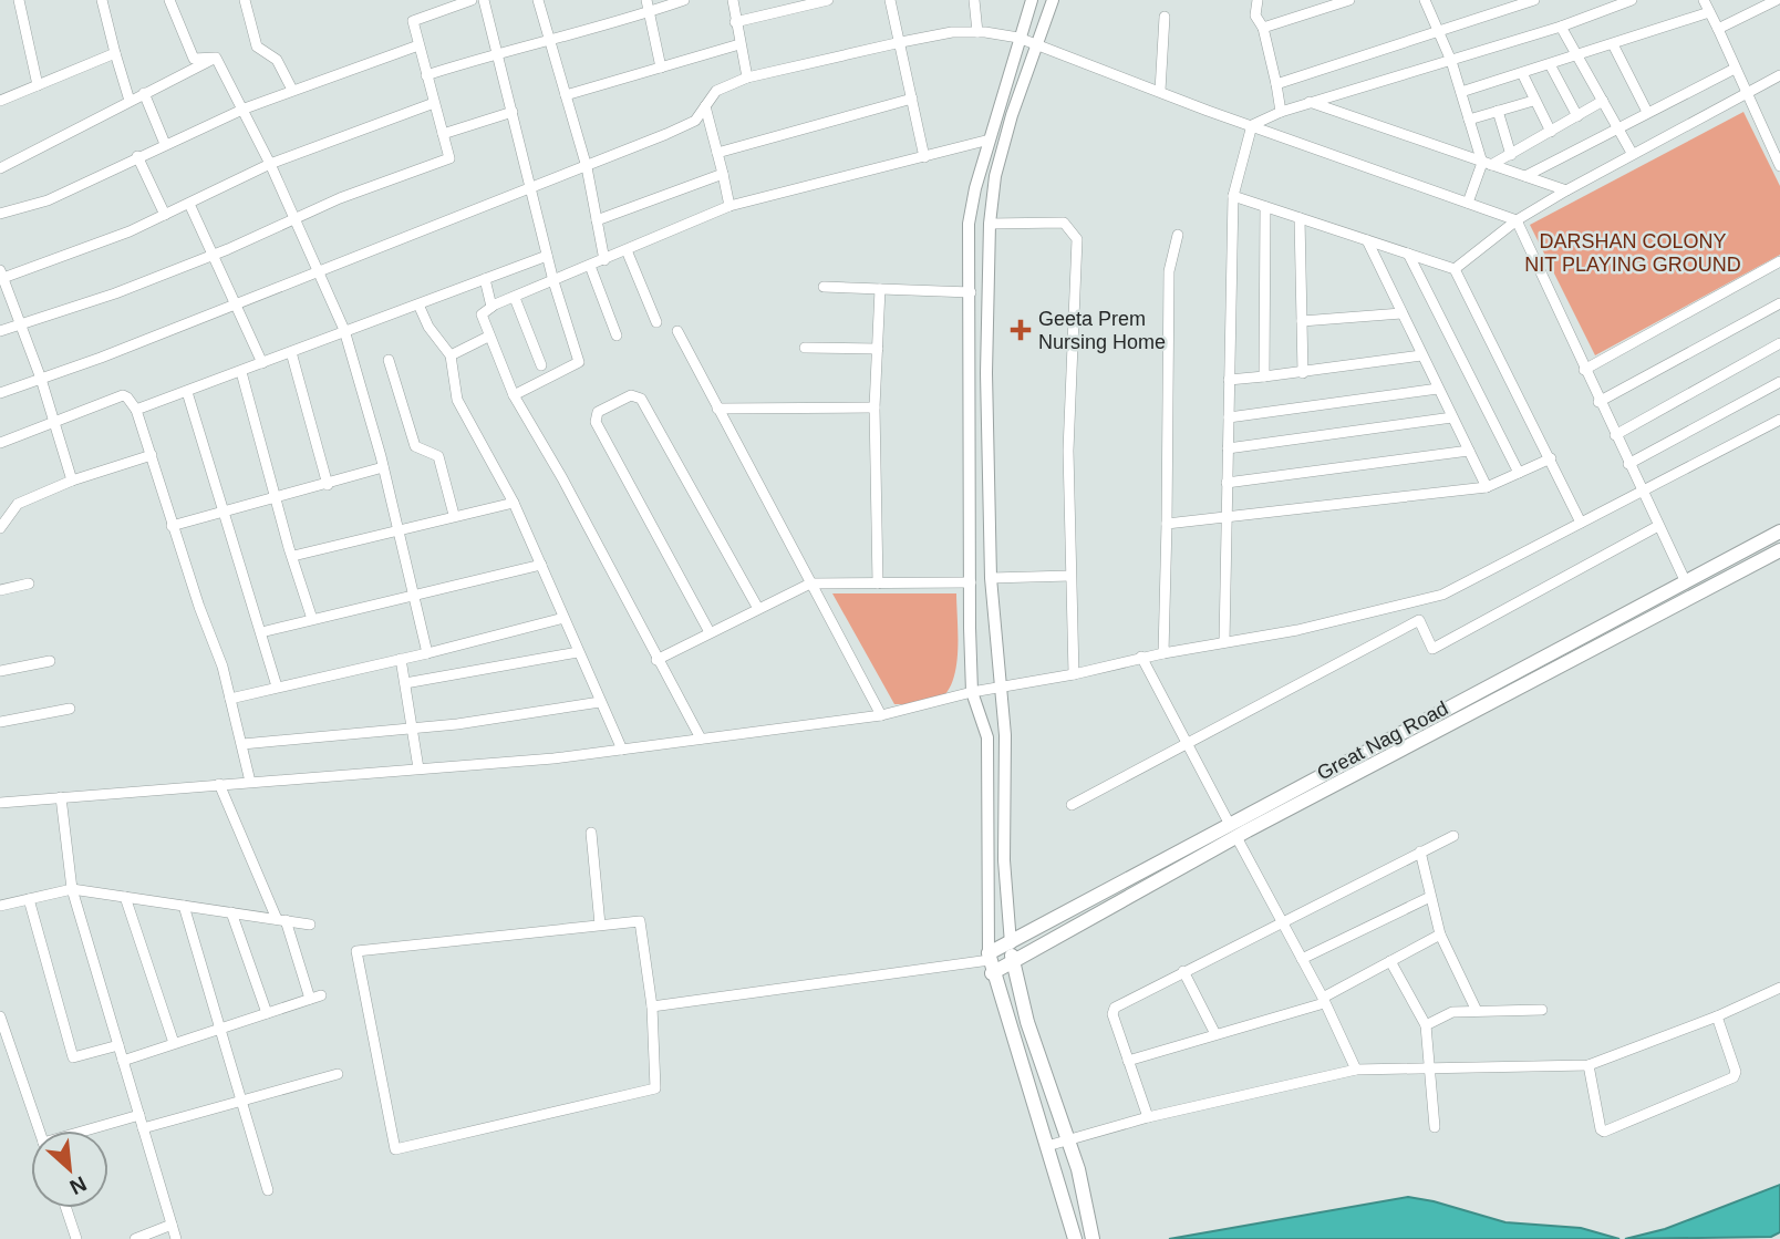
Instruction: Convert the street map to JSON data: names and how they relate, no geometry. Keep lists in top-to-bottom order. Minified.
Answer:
{"streets":{"main road":["Great Nag Road"]},"parks":["DARSHAN COLONY NIT PLAYING GROUND"],"places":{"health":["Geeta Prem Nursing Home"]},"north":"bottom right"}
